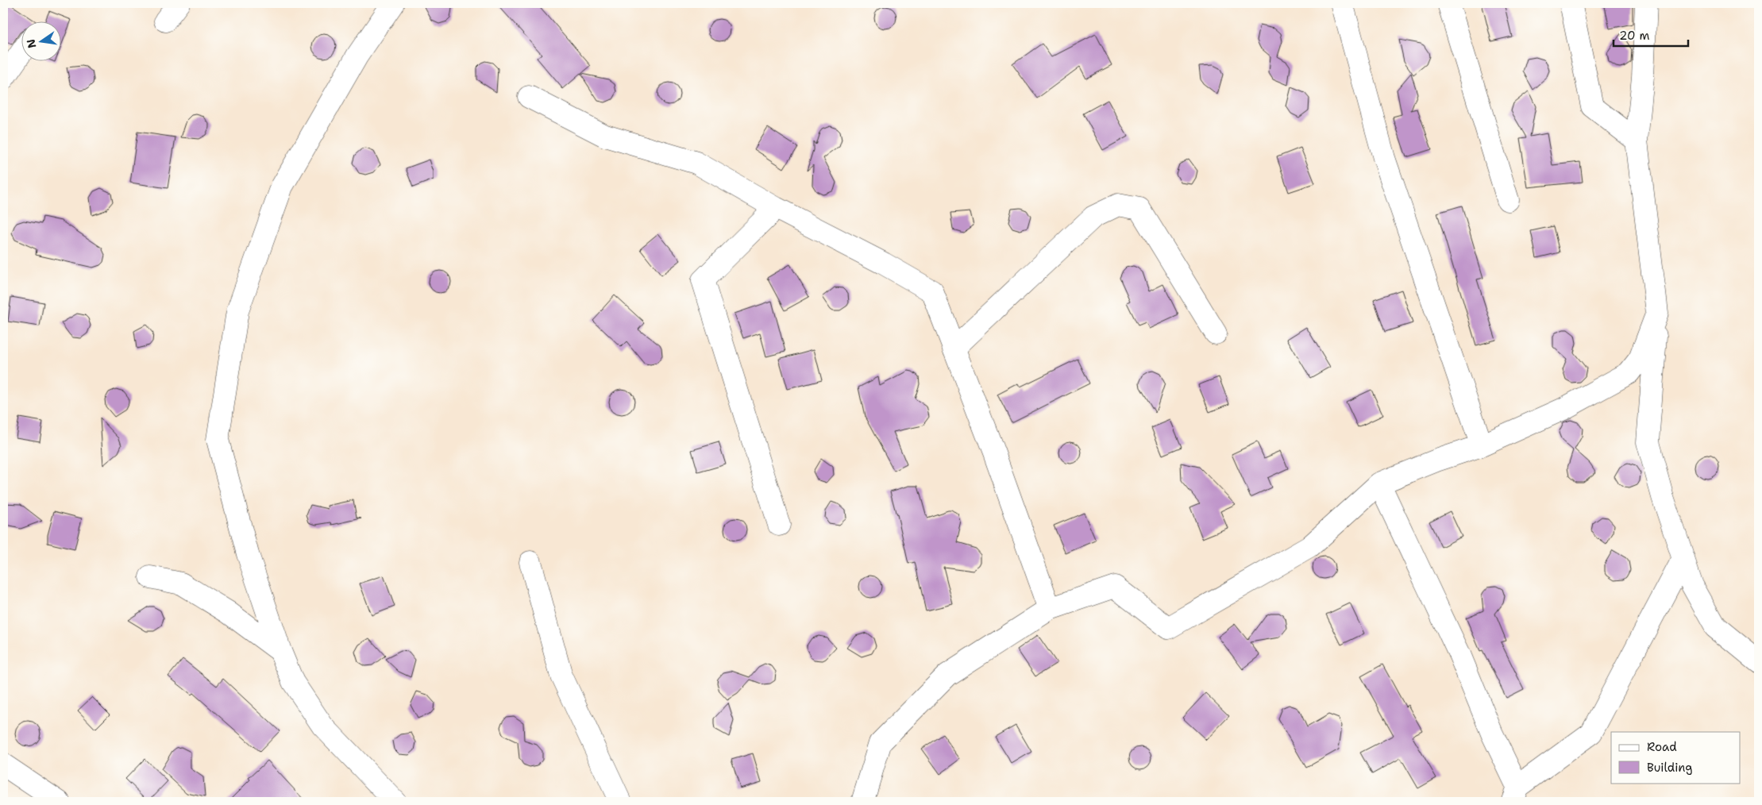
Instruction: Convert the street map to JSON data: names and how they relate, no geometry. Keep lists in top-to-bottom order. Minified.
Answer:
{"legend":["Road","Building"],"scale_bar":"20 m","north":"left"}
